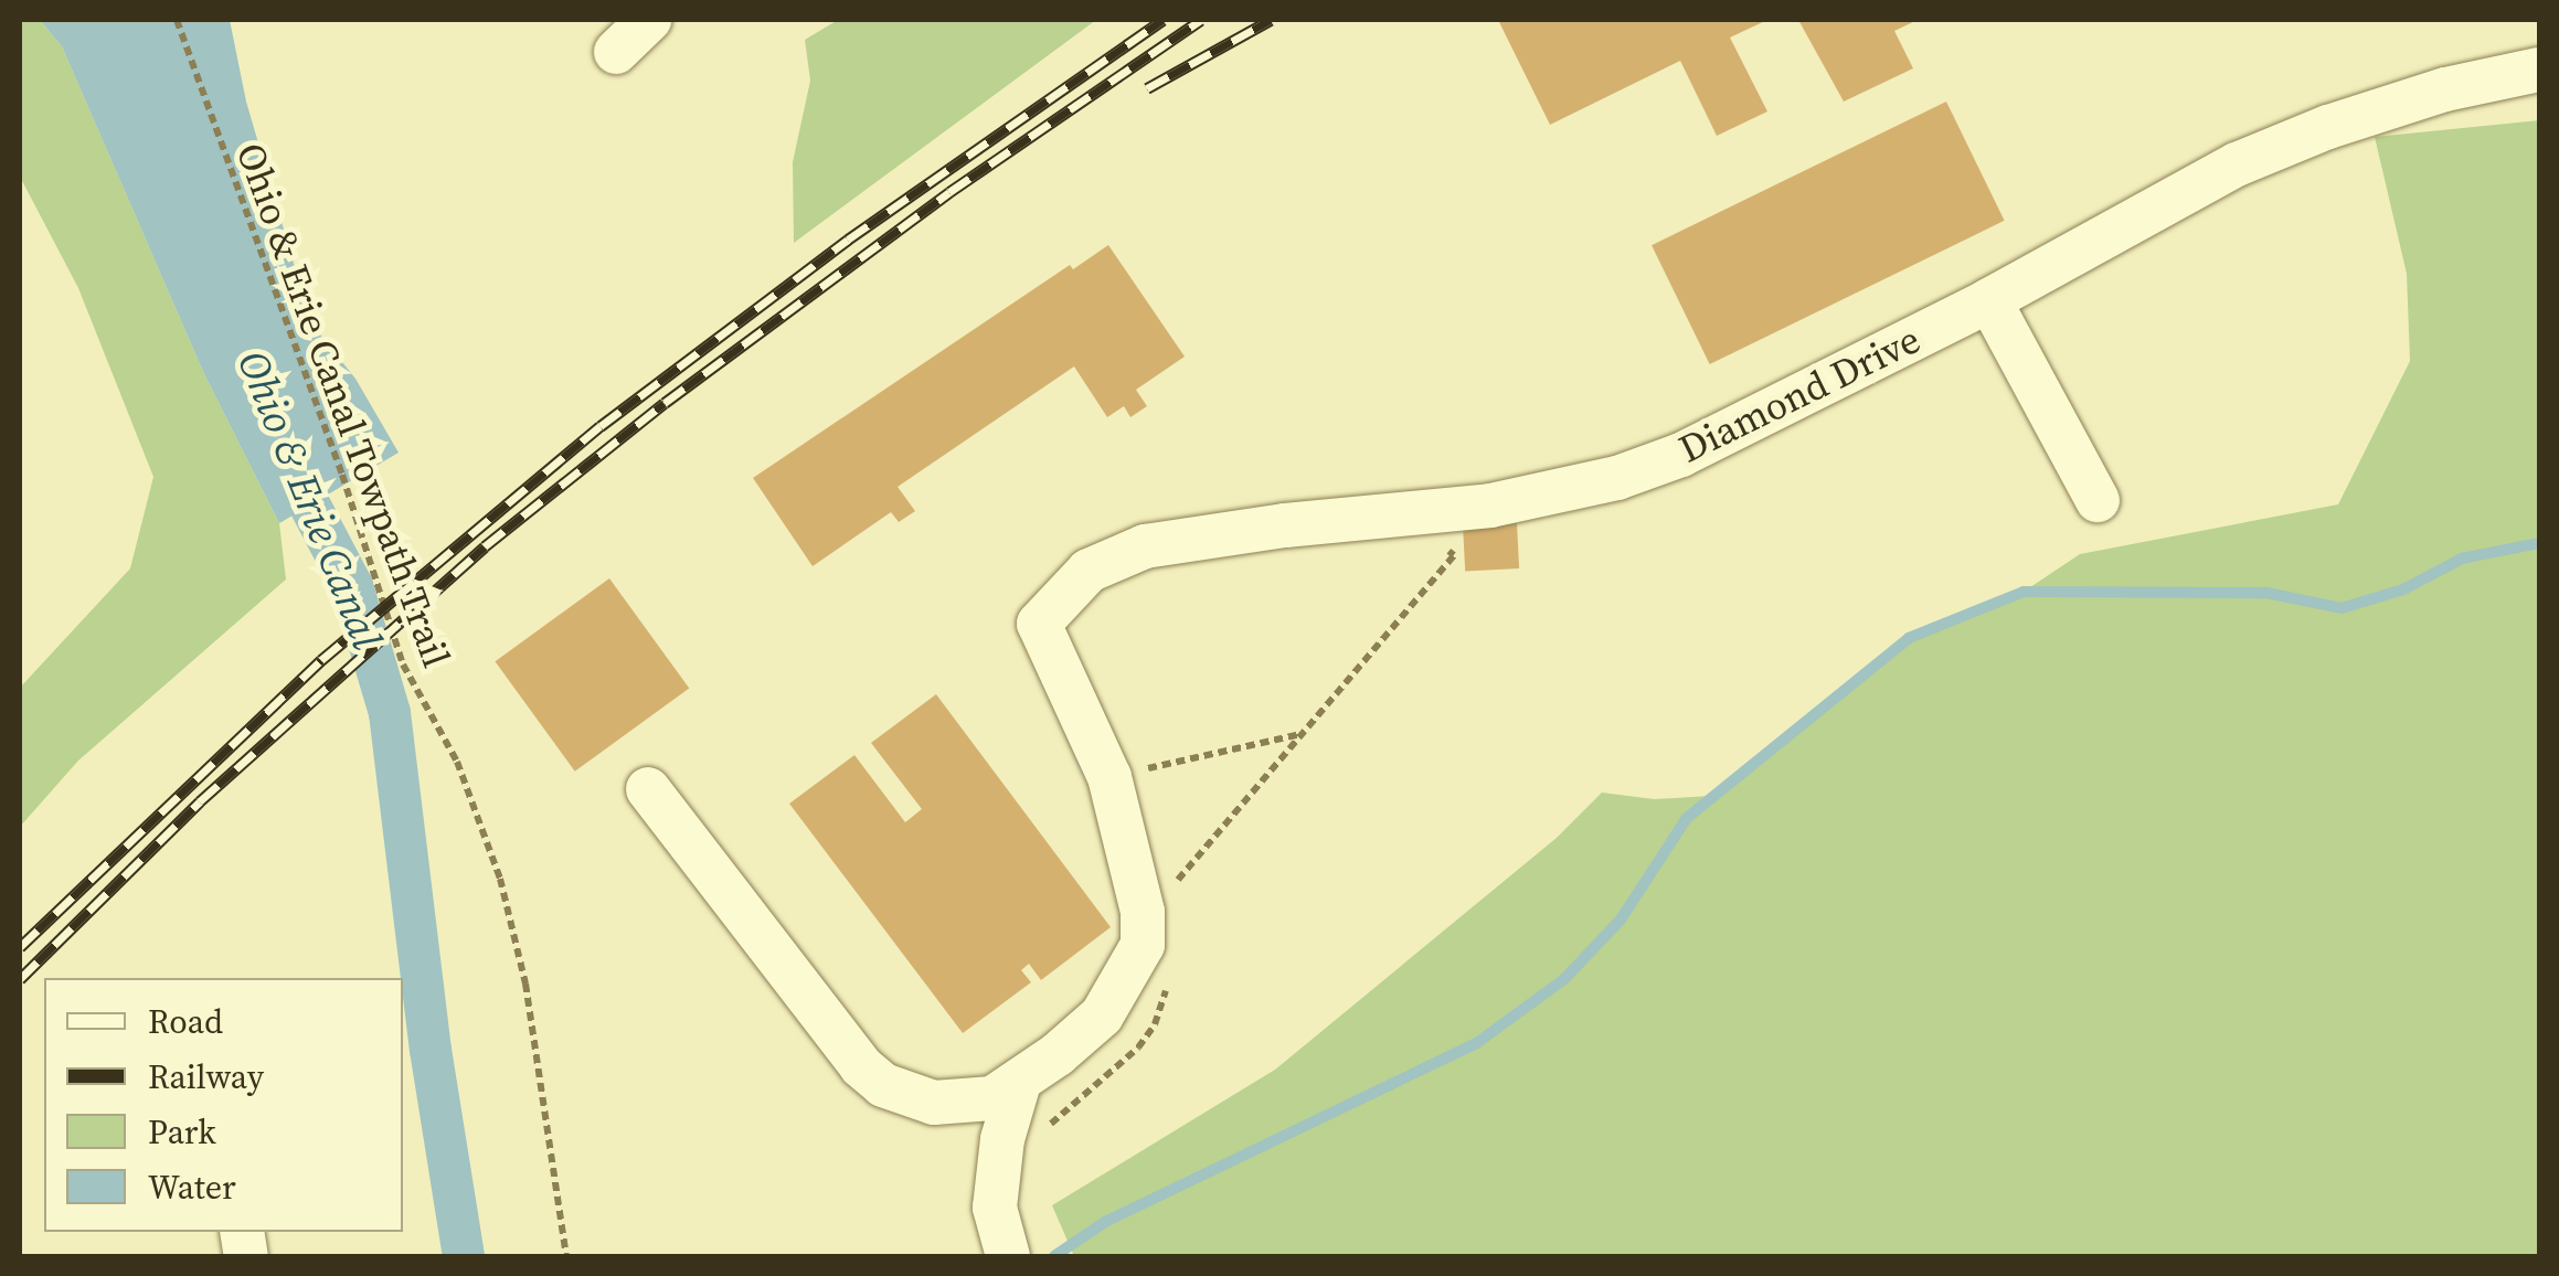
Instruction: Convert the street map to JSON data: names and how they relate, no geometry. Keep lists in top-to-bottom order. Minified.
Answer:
{"streets":{"street":["Diamond Drive"],"path":["Ohio & Erie Canal Towpath Trail"]},"water":["Ohio & Erie Canal"],"legend":["Road","Railway","Park","Water"]}
